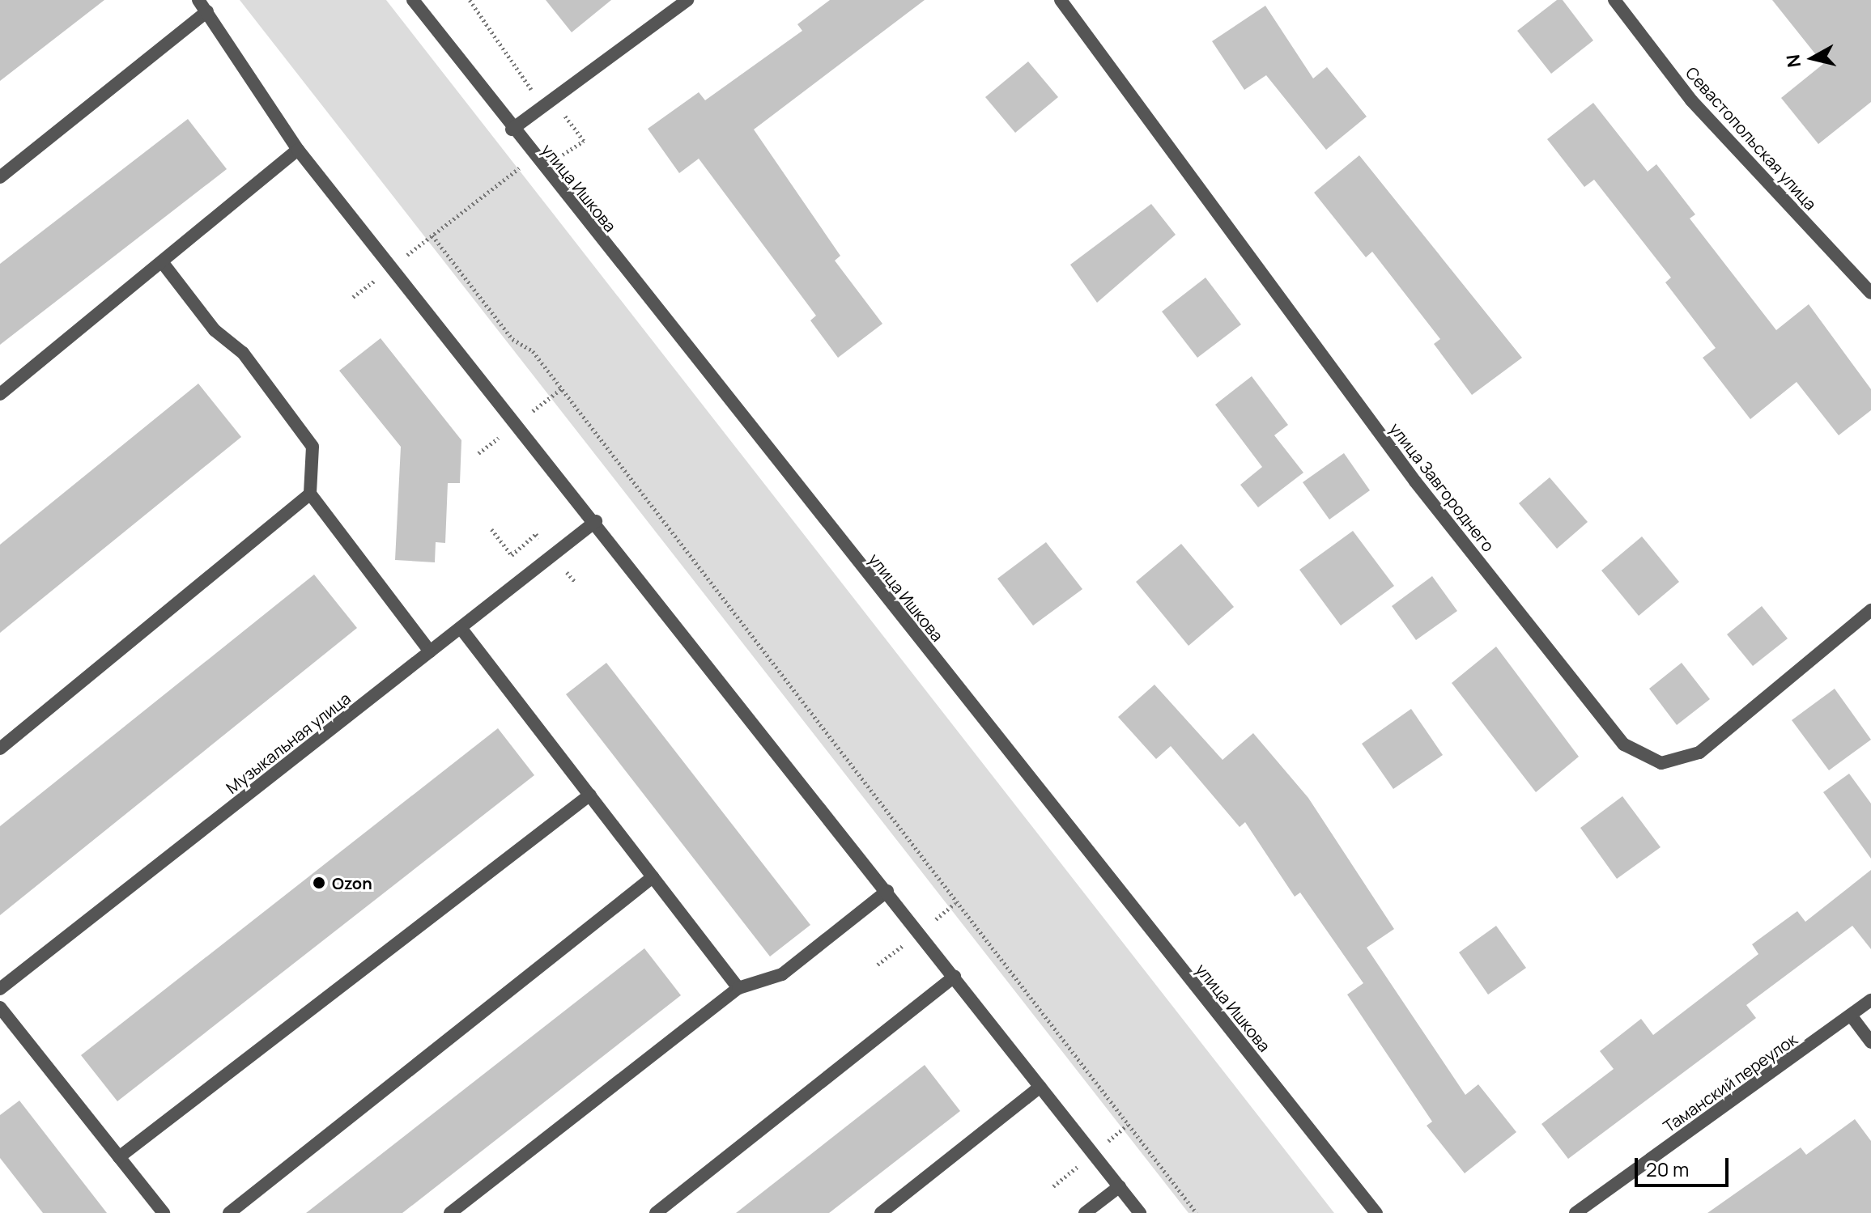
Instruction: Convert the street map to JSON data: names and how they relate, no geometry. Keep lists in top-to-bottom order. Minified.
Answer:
{"streets":{"street":["Севастопольская улица","улица Ишкова","улица Завгороднего","Музыкальная улица","Таманский переулок"]},"places":["Ozon"],"scale_bar":"20 m","north":"left"}
